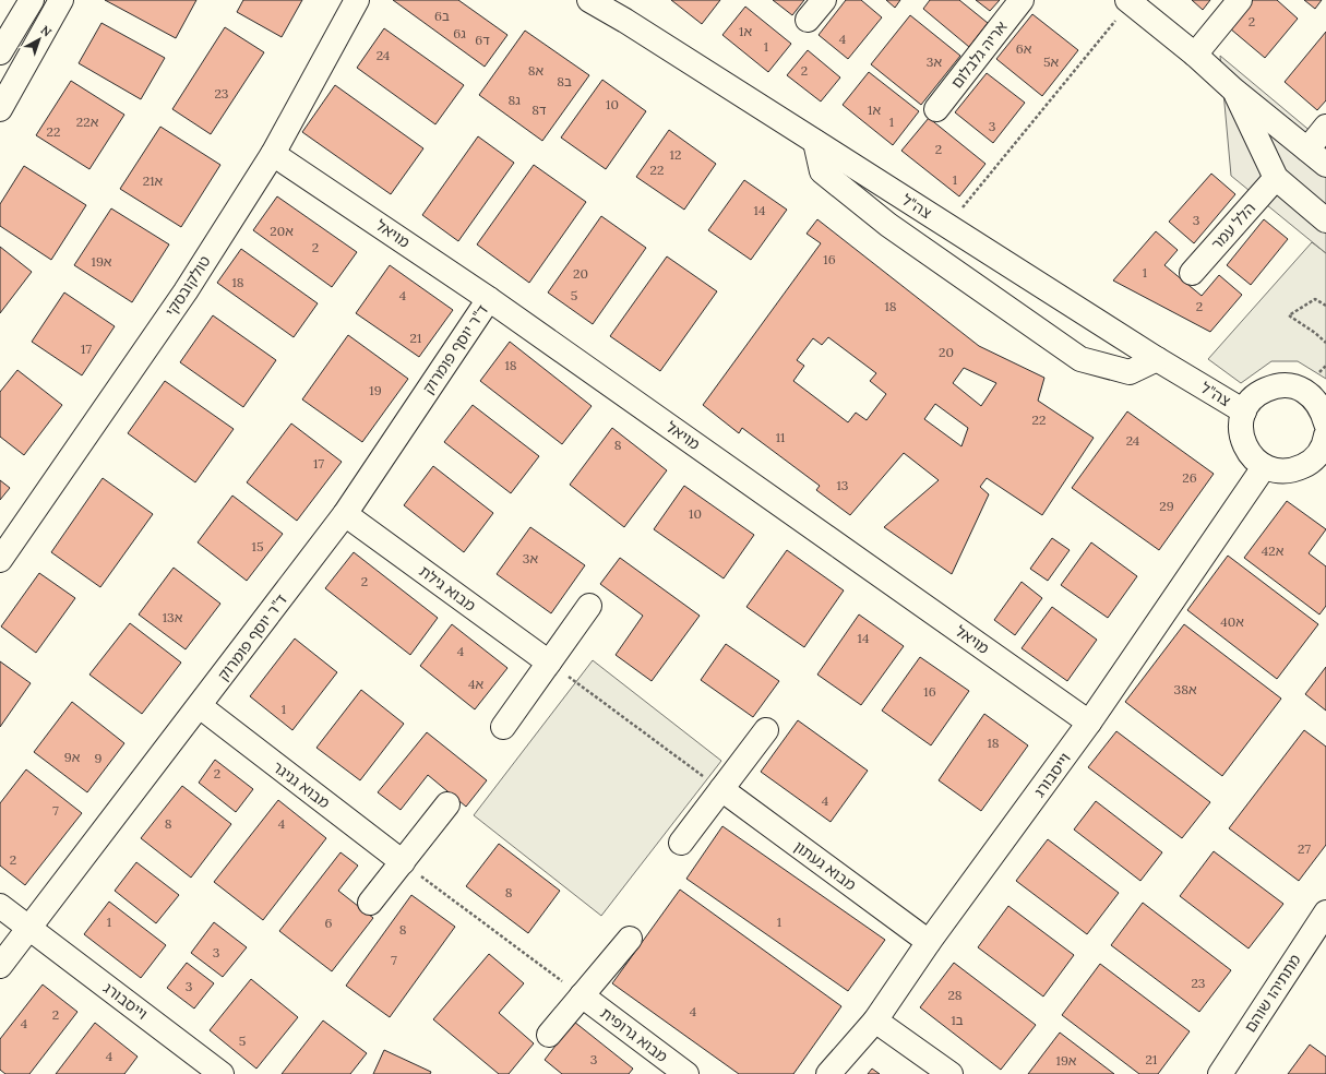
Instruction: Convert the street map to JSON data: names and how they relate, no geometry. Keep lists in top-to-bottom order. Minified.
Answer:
{"streets":{"street":["אריה גלבלום","צה\"ל","הלל עמר","מויאל","טולקובסקי","ד\"ר יוסף פומרוק","מבוא גילת","וייסבורג","מבוא גניגר","מבוא געתון","מתתיהו שוהם","מבוא גרופית"]},"crossings":[["מויאל","טולקובסקי"],["מויאל","ד\"ר יוסף פומרוק"],["מויאל","וייסבורג"],["ד\"ר יוסף פומרוק","מבוא גילת"],["ד\"ר יוסף פומרוק","וייסבורג"],["ד\"ר יוסף פומרוק","מבוא גניגר"],["וייסבורג","מבוא געתון"]],"house_numbers":["6ב","2","1א","6ג","4","6ד","1","6א","24","3א","5א","8א","2","8ב","23","8ג","10","8ד","1א","22א","1","3","22","2","12","22","1","21א","14","3","20א","2","16","19א","1","20","18","4","5","18","2","21","17","20","18","19","22","11","24","8","17","26","13","29","10","15","42א","3א","2","13א","40א","14","4","4א","38א","16","1","18","9א","9","2","4","7","8","4","27","2","8","1","1","6","8","3","7","23","3","28","4","2","1ב","4","5","4","3","21","19א"],"north":"top right"}
